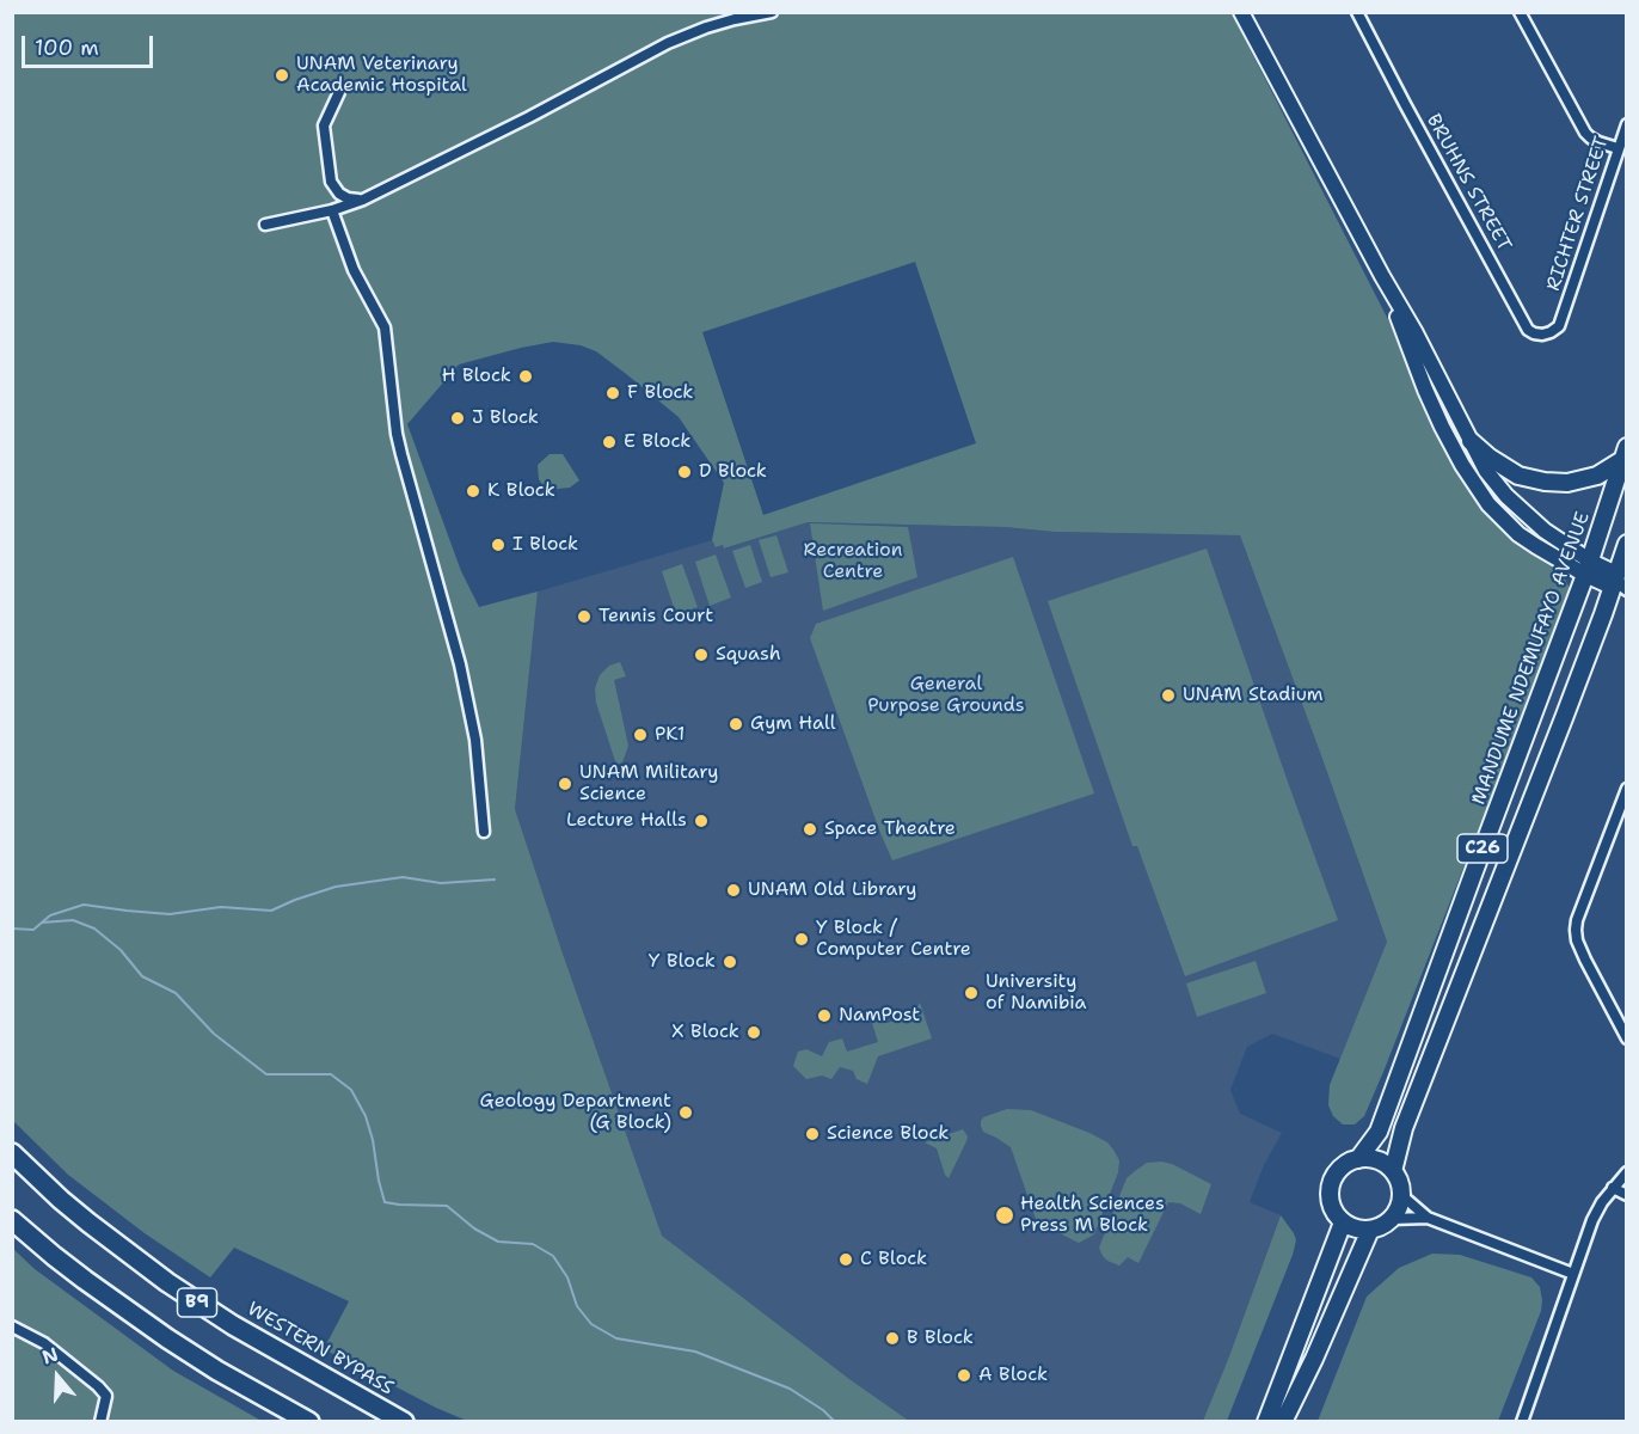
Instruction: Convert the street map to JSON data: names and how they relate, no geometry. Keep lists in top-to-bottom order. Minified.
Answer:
{"streets":{"highway":["B9","WESTERN BYPASS"],"main road":["MANDUME NDEMUFAYO AVENUE","C26"],"street":["BRUHNS STREET","RICHTER STREET"]},"crossings":[["BRUHNS STREET","RICHTER STREET"],["MANDUME NDEMUFAYO AVENUE","C26"]],"parks":["Recreation Centre","General Purpose Grounds"],"places":["UNAM Veterinary Academic Hospital","H Block","F Block","J Block","E Block","D Block","K Block","I Block","Tennis Court","Squash","UNAM Stadium","Gym Hall","PK1","UNAM Military Science","Lecture Halls","Space Theatre","UNAM Old Library","Y Block / Computer Centre","Y Block","University of Namibia","NamPost","X Block","Geology Department (G Block)","Science Block","Health Sciences Press M Block","C Block","B Block","A Block"],"scale_bar":"100 m","north":"top"}
